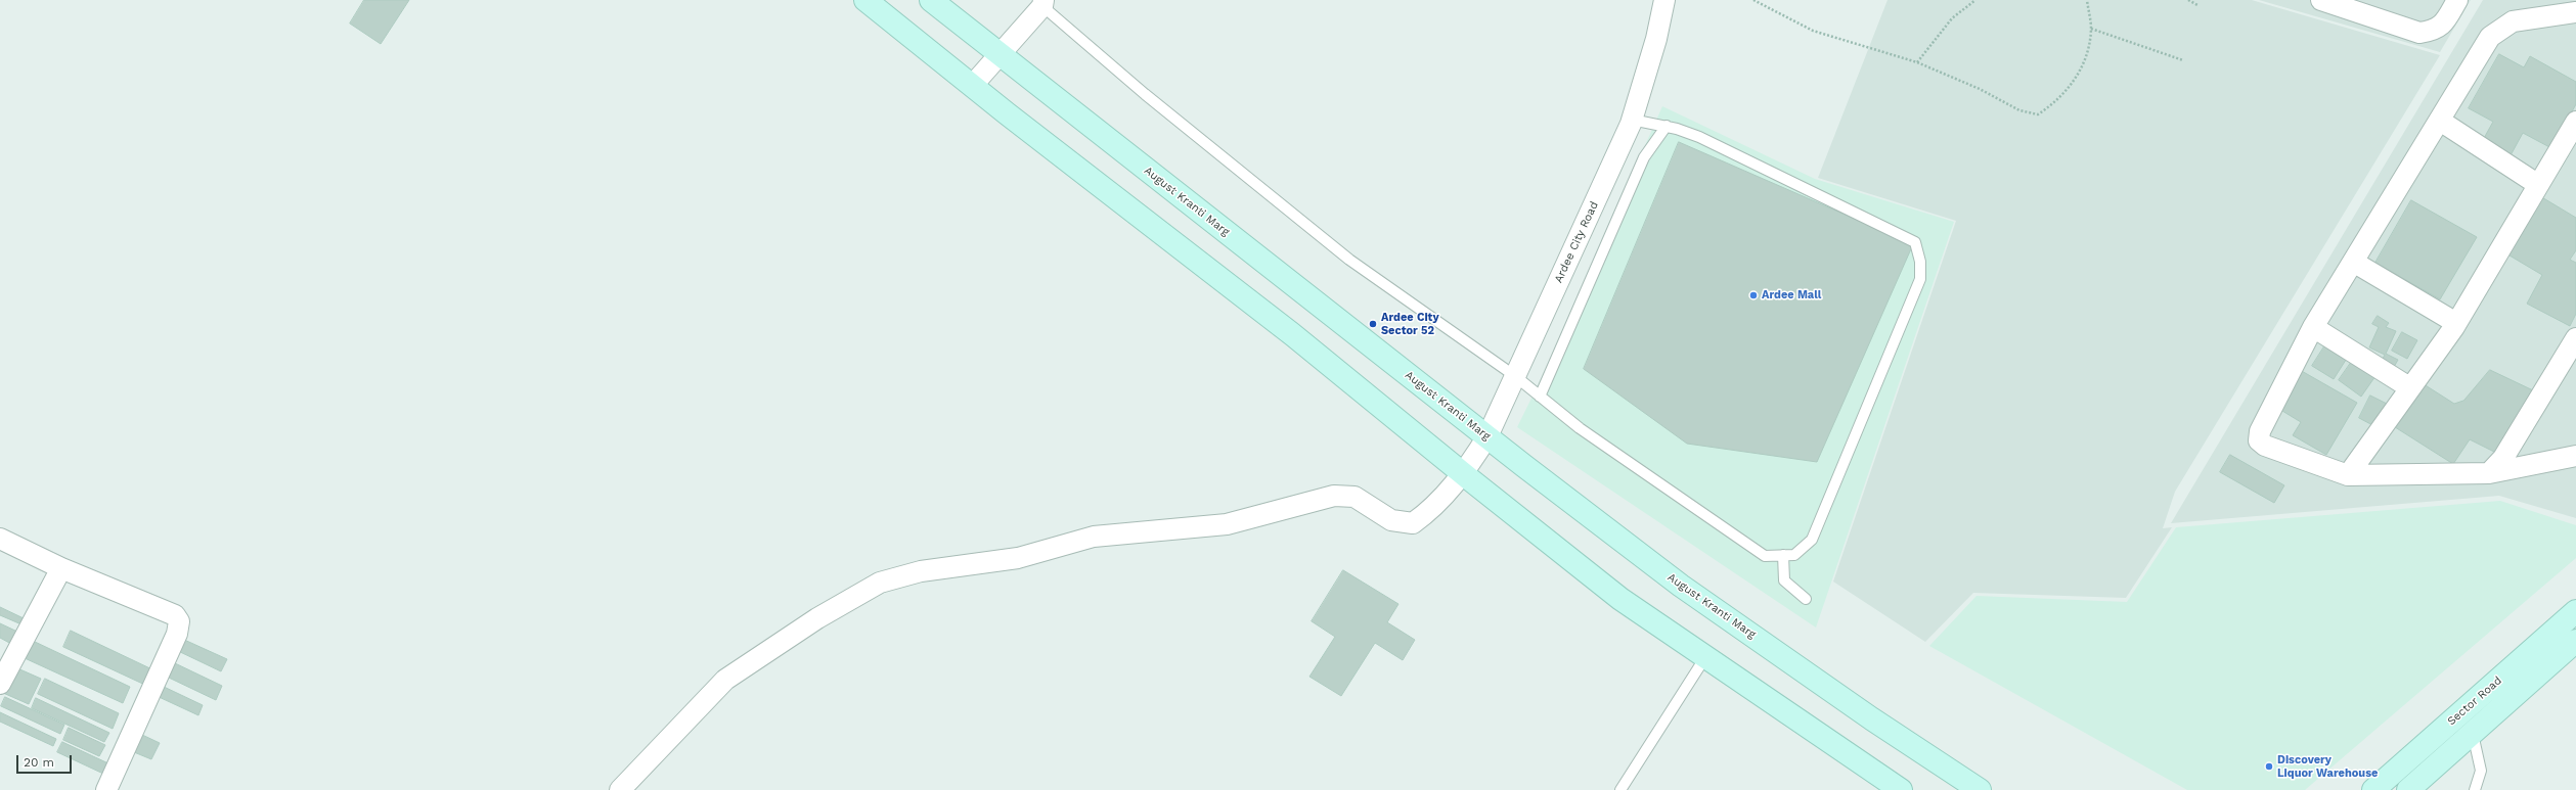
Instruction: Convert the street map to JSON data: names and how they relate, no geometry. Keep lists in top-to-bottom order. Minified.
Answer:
{"streets":{"main road":["August Kranti Marg","Sector Road"],"street":["Ardee City Road"]},"crossings":[["August Kranti Marg","Ardee City Road"]],"places":["Ardee Mall","Ardee City Sector 52","Discovery Liquor Warehouse"],"scale_bar":"20 m"}
